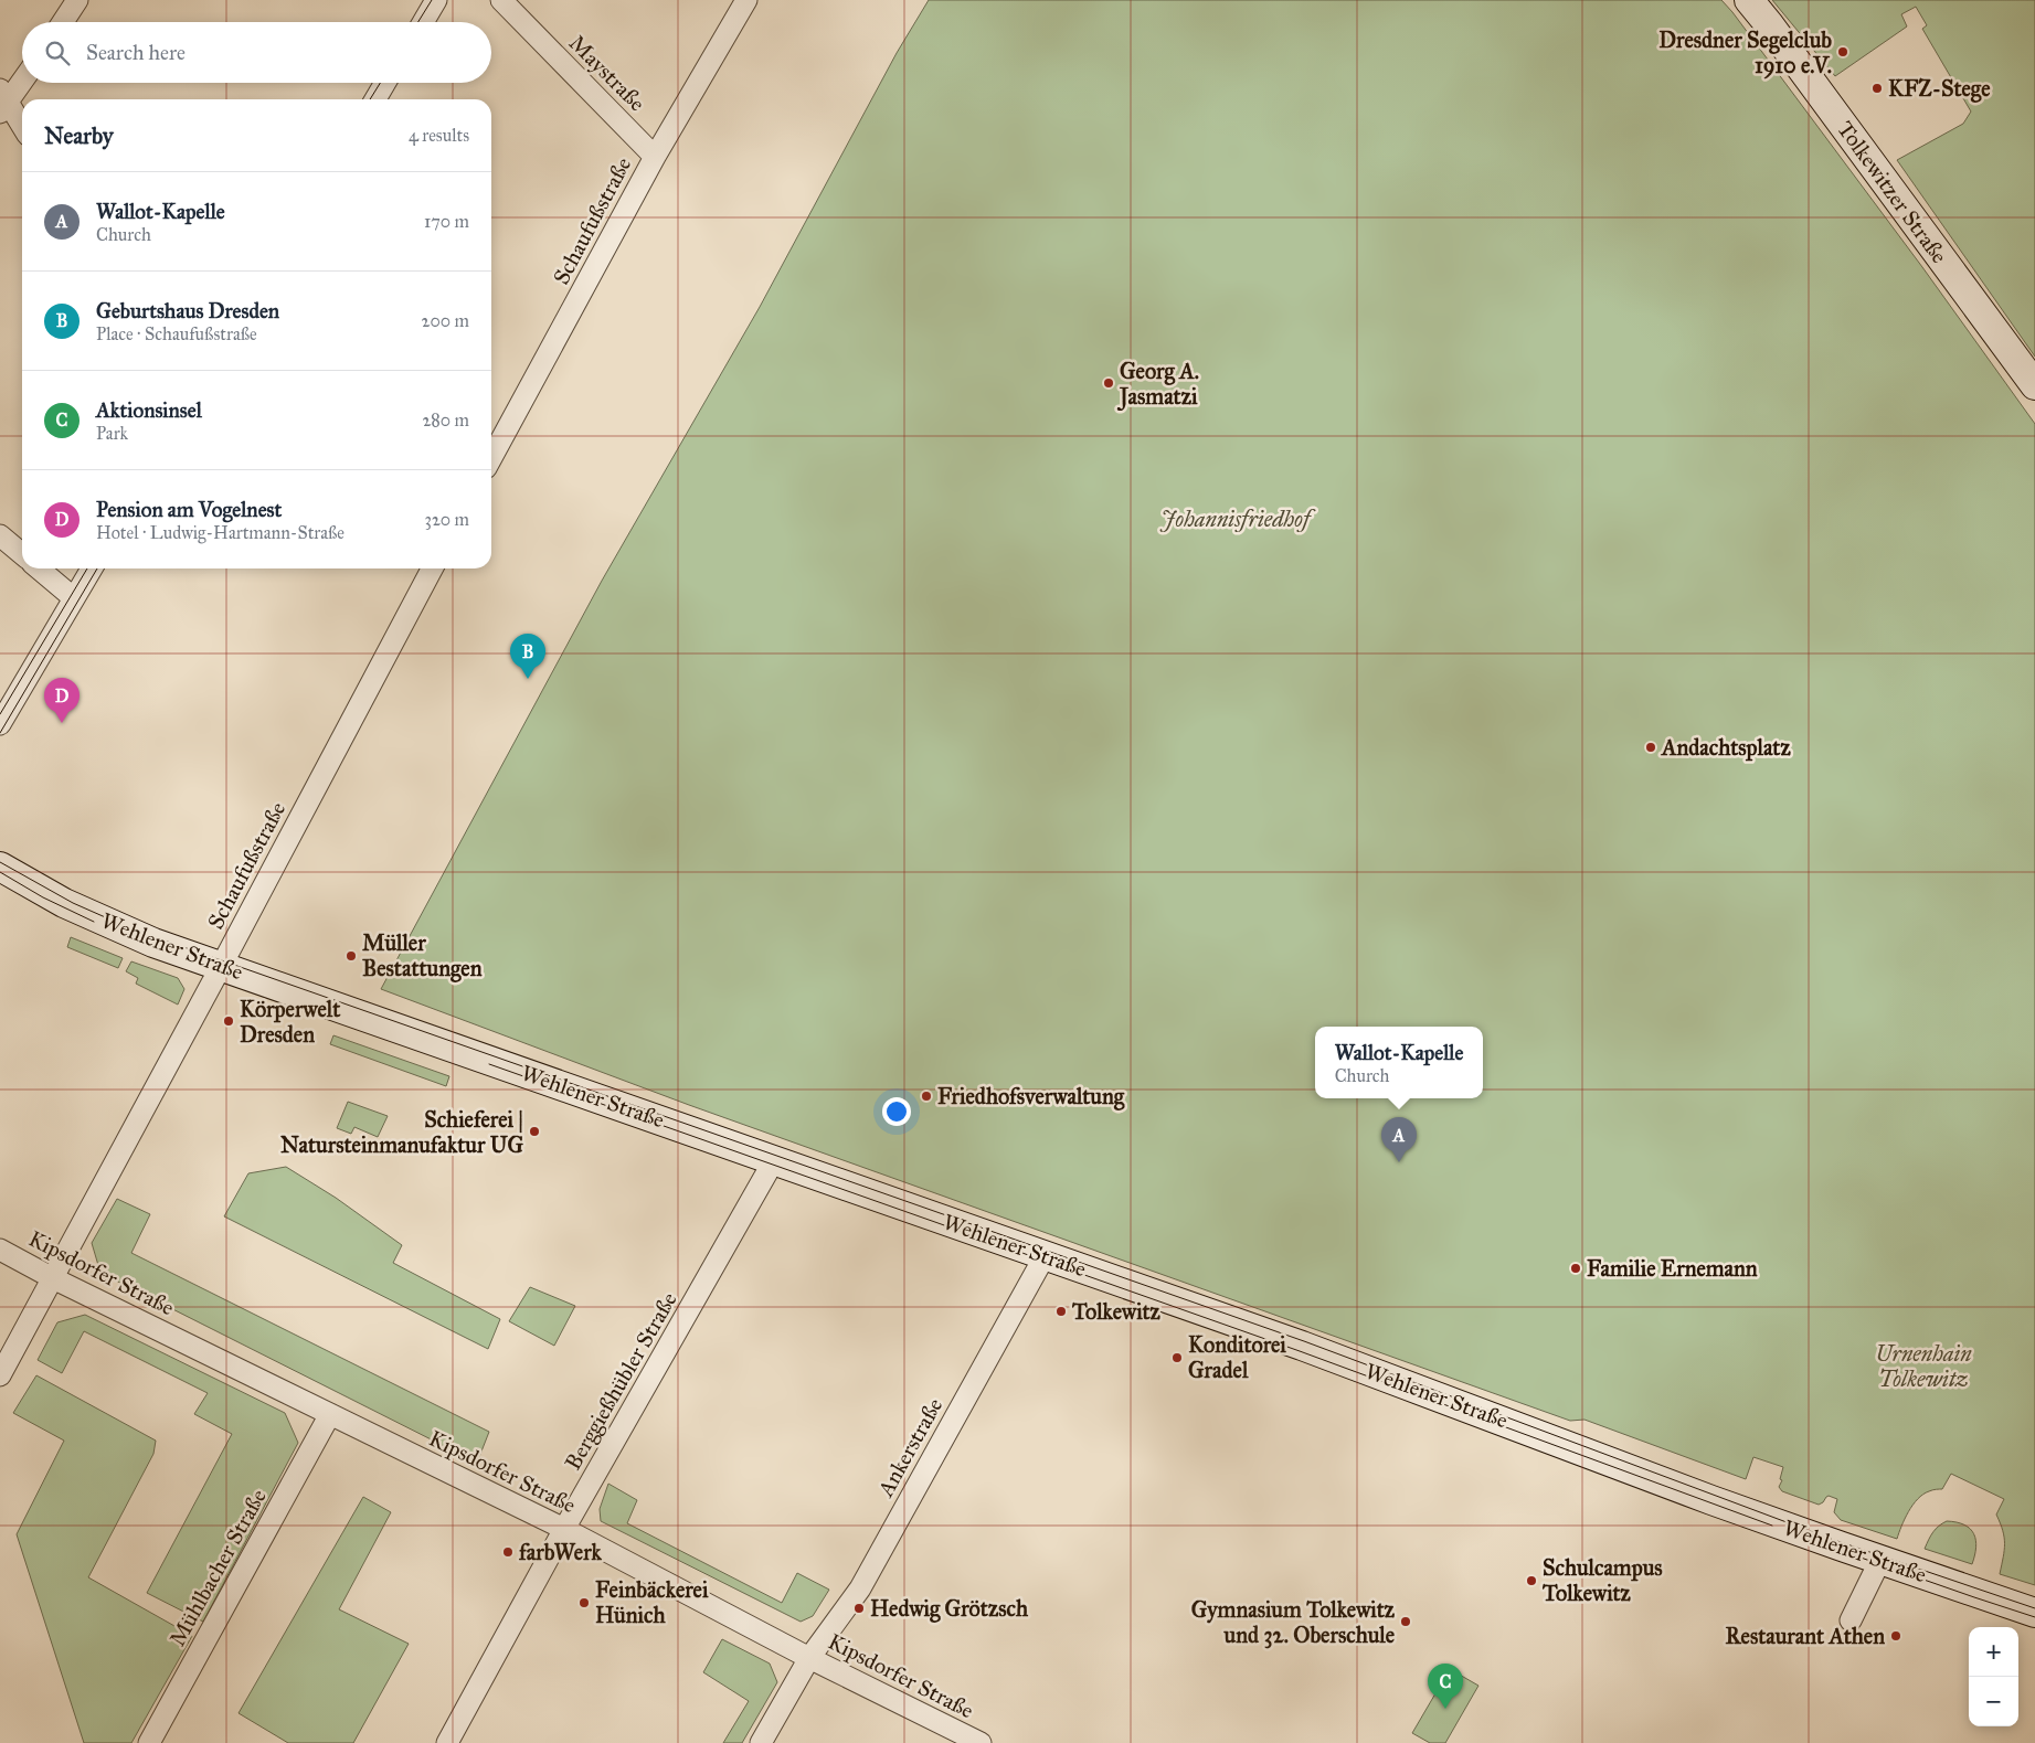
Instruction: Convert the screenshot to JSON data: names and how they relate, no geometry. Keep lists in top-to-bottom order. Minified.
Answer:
{"streets":{"main road":["Tolkewitzer Straße","Wehlener Straße"],"street":["Maystraße","Schaufußstraße","Kipsdorfer Straße","Berggießhübler Straße","Ankerstraße","Mühlbacher Straße"]},"crossings":[["Maystraße","Schaufußstraße"],["Schaufußstraße","Wehlener Straße"],["Schaufußstraße","Kipsdorfer Straße"],["Wehlener Straße","Berggießhübler Straße"],["Wehlener Straße","Ankerstraße"],["Kipsdorfer Straße","Berggießhübler Straße"],["Kipsdorfer Straße","Ankerstraße"],["Kipsdorfer Straße","Mühlbacher Straße"]],"parks":["Johannisfriedhof","Urnenhain Tolkewitz"],"places":["Dresdner Segelclub 1910 e.V.","KFZ-Stege","Georg A. Jasmatzi","Andachtsplatz","Müller Bestattungen","Körperwelt Dresden","Friedhofsverwaltung","Schieferei | Natursteinmanufaktur UG","Familie Ernemann","Tolkewitz","Konditorei Gradel","farbWerk","Schulcampus Tolkewitz","Feinbäckerei Hünich","Hedwig Grötzsch","Gymnasium Tolkewitz und 32. Oberschule","Restaurant Athen"],"page":{"search":"Search here","heading":["Nearby","4 results"],"list":[{"mark":"A","name":"Wallot-Kapelle","note":"Church","value":"170 m"},{"mark":"B","name":"Geburtshaus Dresden","note":"Place · Schaufußstraße","value":"200 m"},{"mark":"C","name":"Aktionsinsel","note":"Park","value":"280 m"},{"mark":"D","name":"Pension am Vogelnest","note":"Hotel · Ludwig-Hartmann-Straße","value":"320 m"}],"pins":["B","D","A","C"],"popup":["Wallot-Kapelle","Church"],"map_buttons":["+","−"]}}
